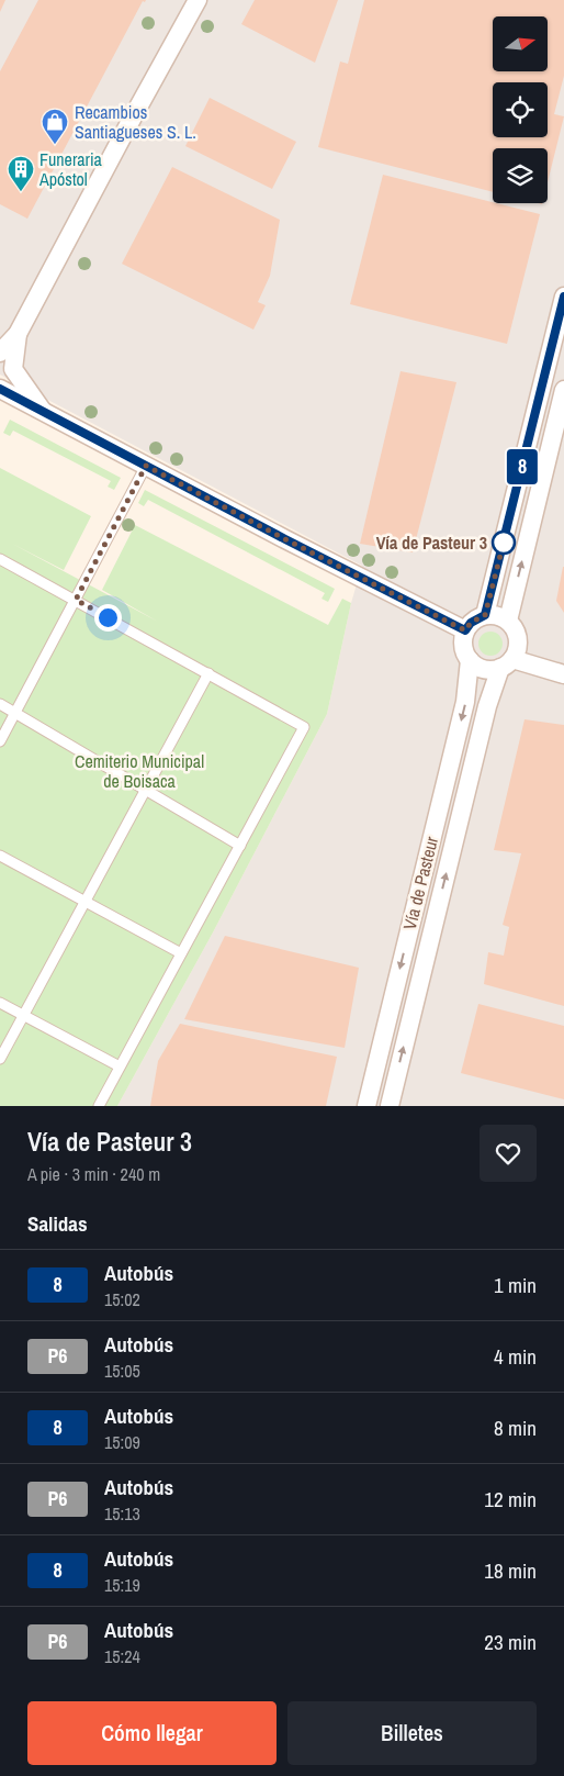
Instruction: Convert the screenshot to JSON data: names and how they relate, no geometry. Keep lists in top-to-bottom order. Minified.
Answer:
{"streets":{"street":["Vía de Pasteur"]},"parks":["Cemiterio Municipal de Boisaca"],"places":{"shop":["Recambios Santiagueses S. L."],"building":["Funeraria Apóstol"],"other":["Vía de Pasteur 3"]},"lines":["bus line 8"],"north":"right","page":{"on_map":"8","heading":[["Vía de Pasteur 3","A pie · 3 min · 240 m"],"Salidas"],"list":[{"mark":"8","name":"Autobús","note":"15:02","value":"1 min"},{"mark":"P6","name":"Autobús","note":"15:05","value":"4 min"},{"mark":"8","name":"Autobús","note":"15:09","value":"8 min"},{"mark":"P6","name":"Autobús","note":"15:13","value":"12 min"},{"mark":"8","name":"Autobús","note":"15:19","value":"18 min"},{"mark":"P6","name":"Autobús","note":"15:24","value":"23 min"}],"buttons":["Cómo llegar","Billetes"]}}
